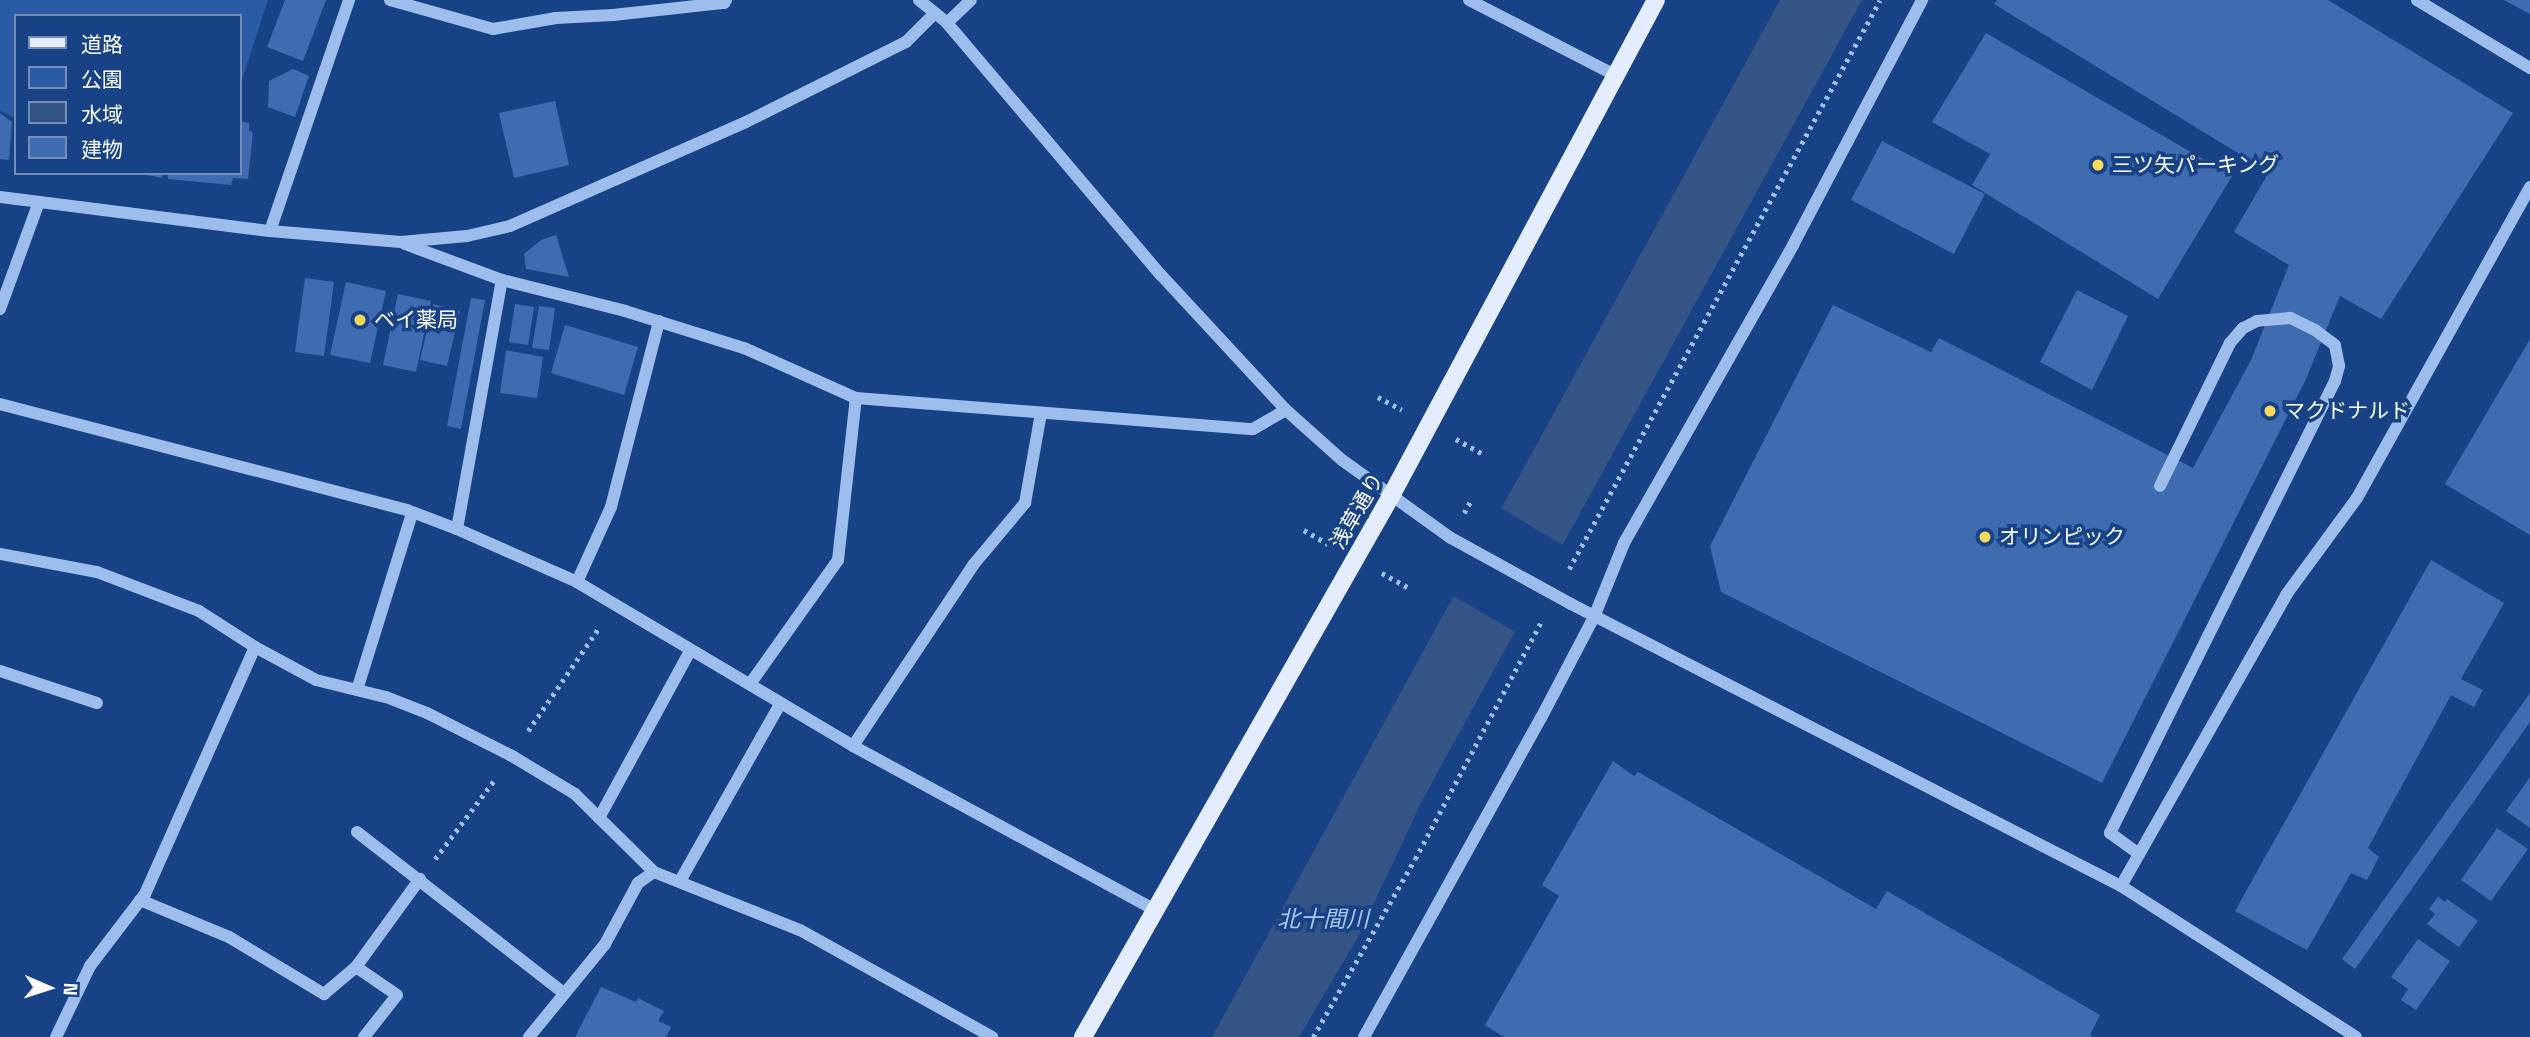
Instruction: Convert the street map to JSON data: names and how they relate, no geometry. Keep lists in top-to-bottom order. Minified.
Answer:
{"streets":{"main road":["浅草通り"]},"water":["北十間川"],"places":["三ツ矢パーキング","ベイ薬局","マクドナルド","オリンピック"],"legend":["道路","公園","水域","建物"],"north":"right"}
